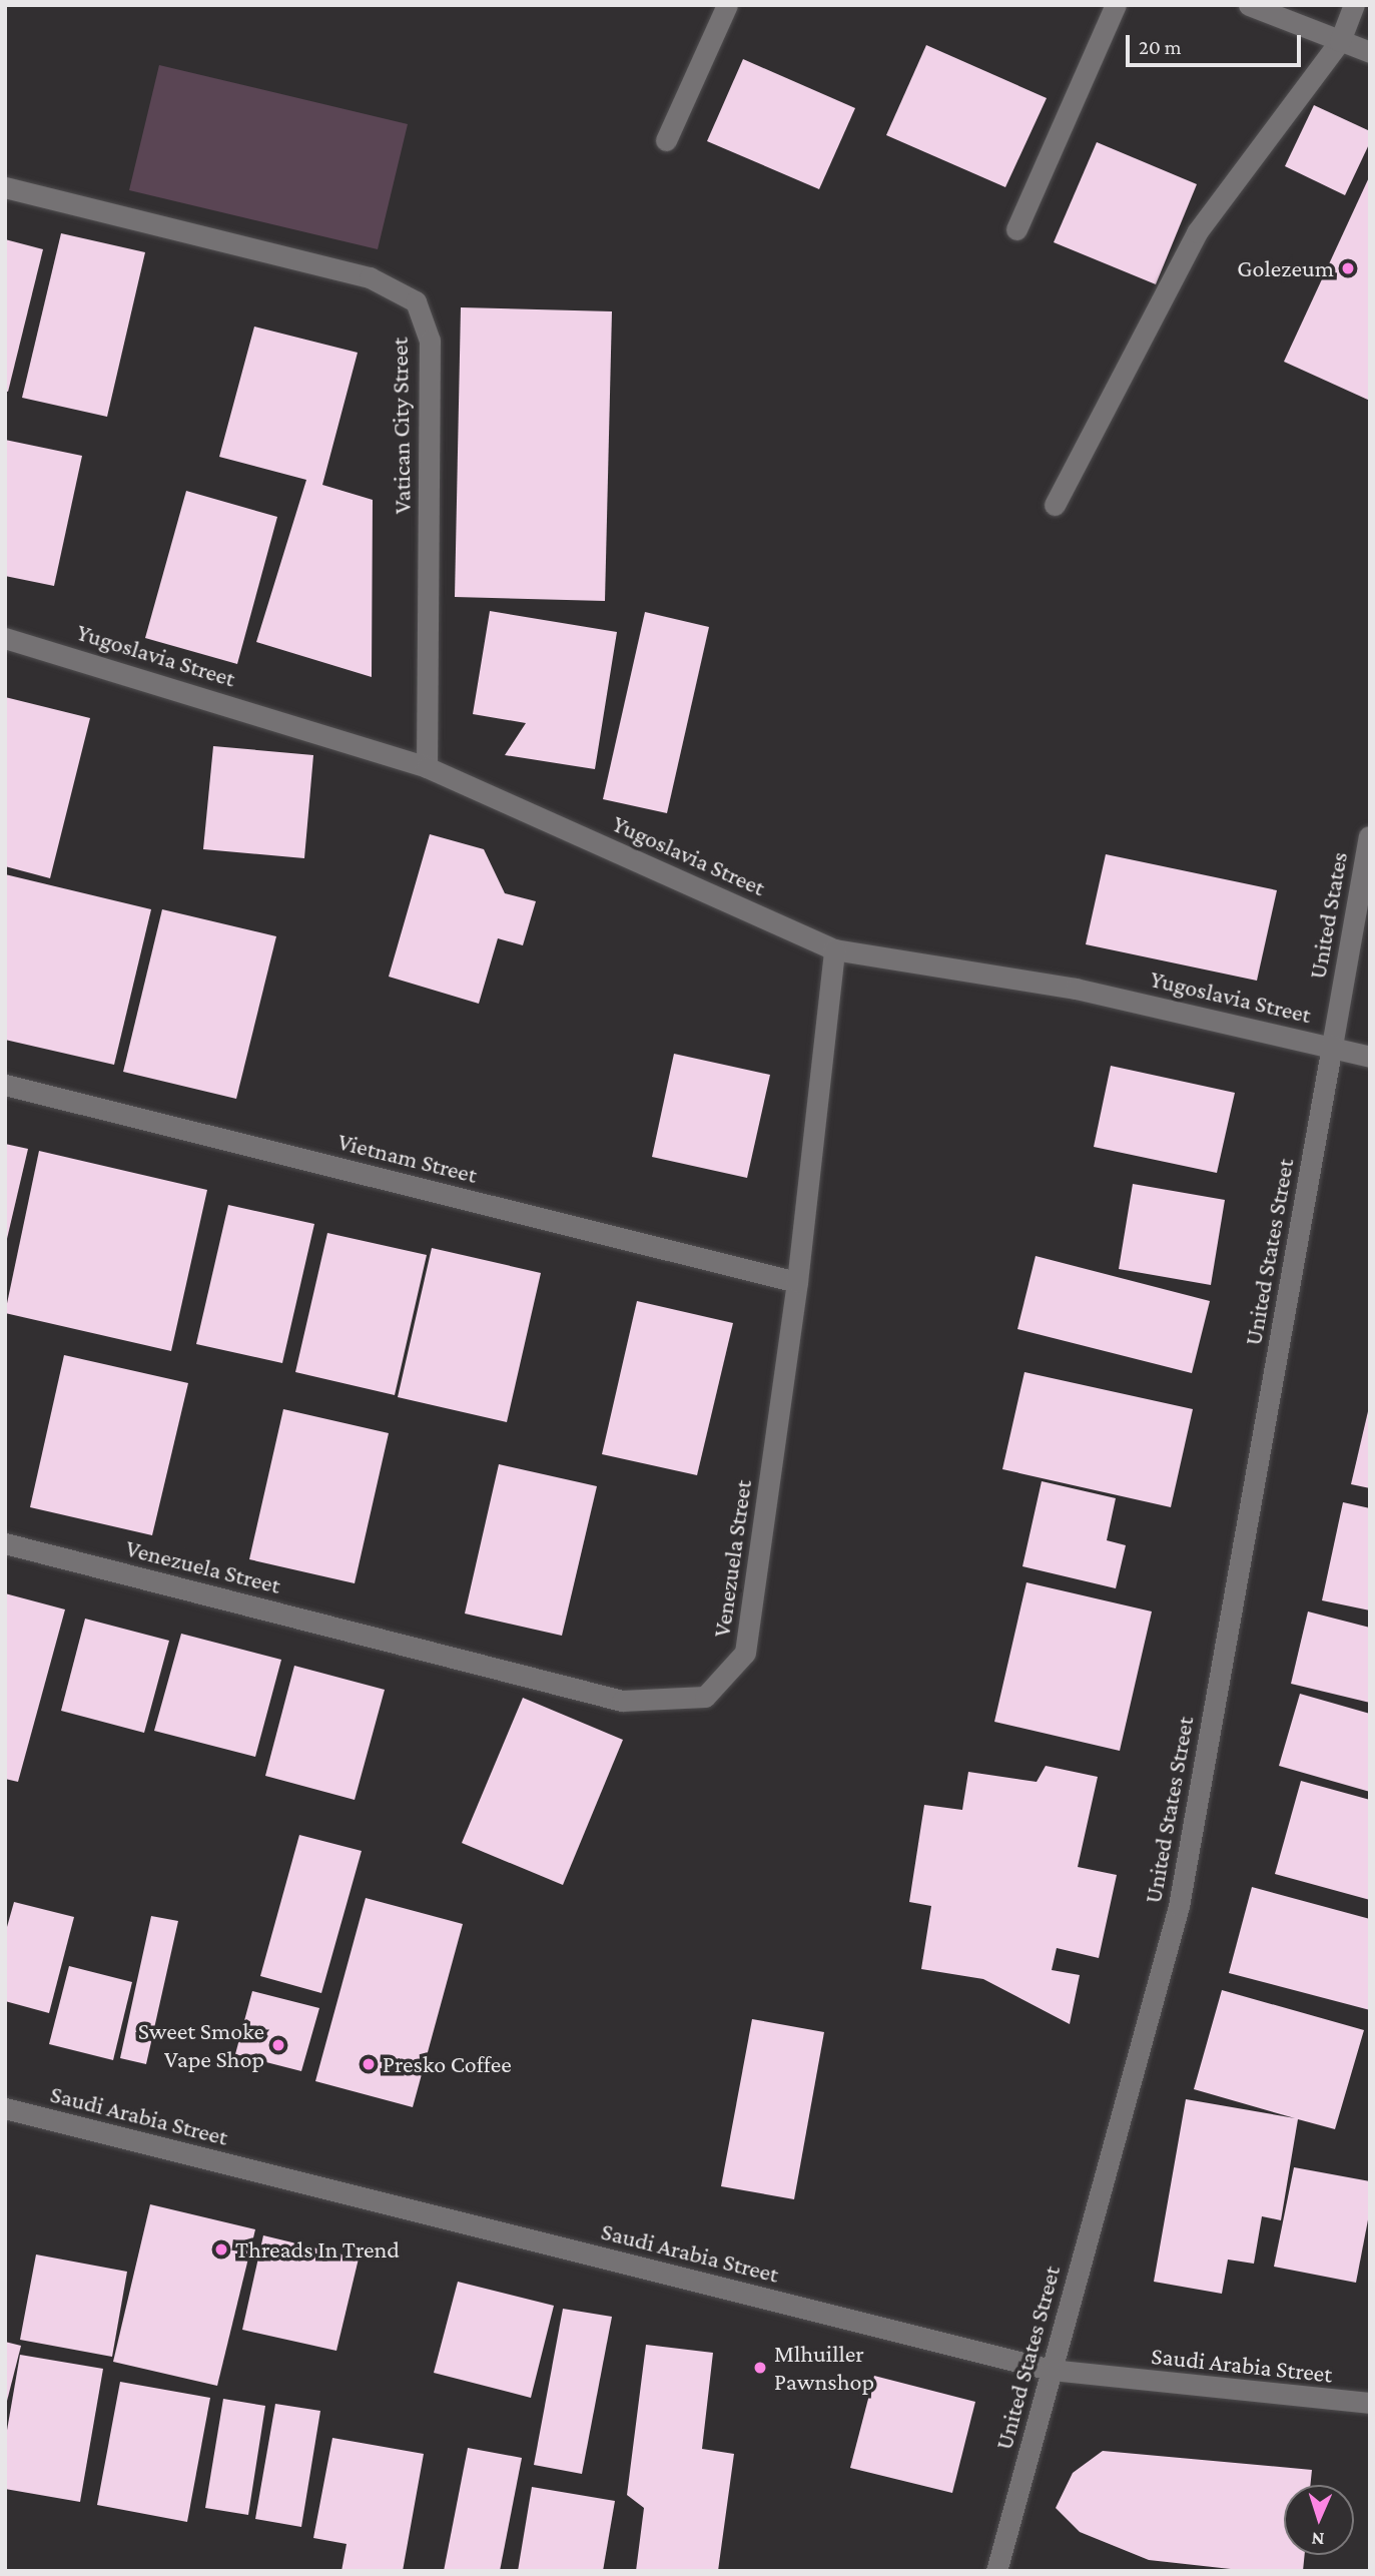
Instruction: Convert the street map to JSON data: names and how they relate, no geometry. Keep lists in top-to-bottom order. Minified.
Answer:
{"streets":{"street":["Vatican City Street","Yugoslavia Street","United States","Vietnam Street","United States Street","Venezuela Street","Saudi Arabia Street"]},"crossings":[["Vatican City Street","Yugoslavia Street"],["Yugoslavia Street","United States"],["Yugoslavia Street","United States Street"],["Yugoslavia Street","Venezuela Street"],["United States","United States Street"],["Vietnam Street","Venezuela Street"],["United States Street","Saudi Arabia Street"]],"places":["Golezeum","Sweet Smoke Vape Shop","Presko Coffee","Threads In Trend","Mlhuiller Pawnshop"],"scale_bar":"20 m","north":"bottom"}
